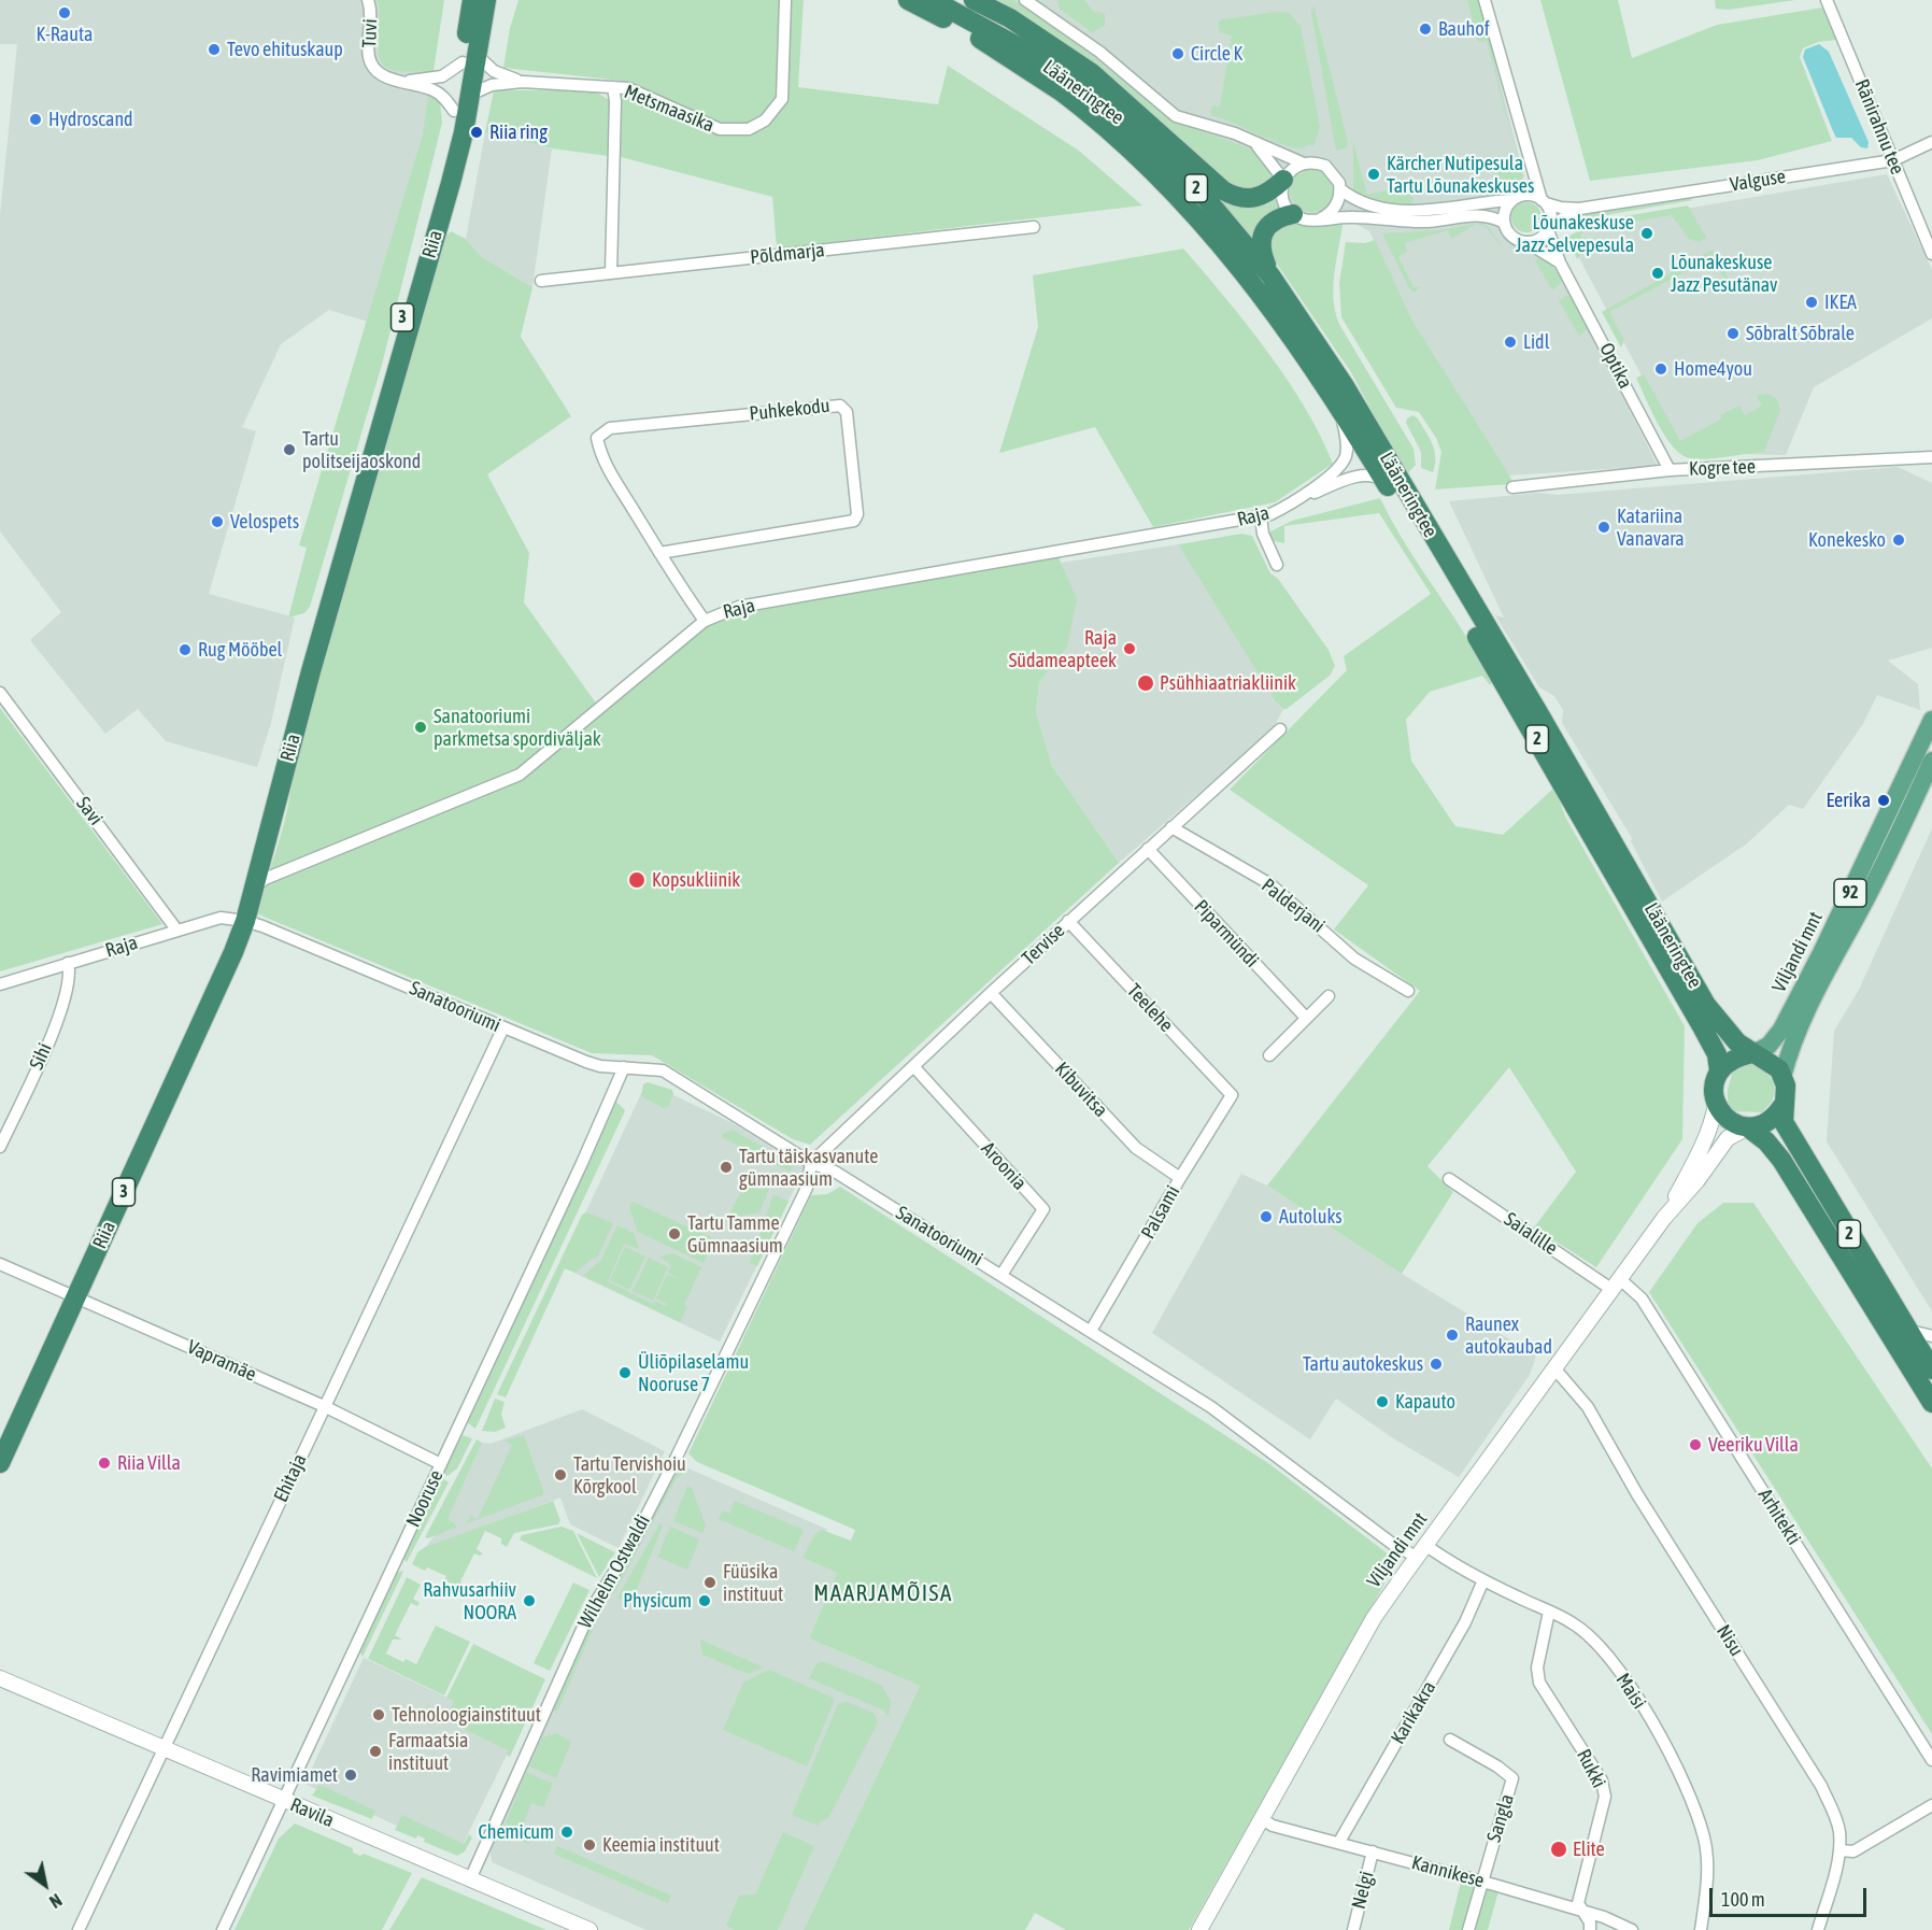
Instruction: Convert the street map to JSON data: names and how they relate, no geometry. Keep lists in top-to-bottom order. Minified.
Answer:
{"streets":{"highway":["Lääneringtee","2","Riia","3"],"main road":["92","Viljandi mnt"],"street":["Tuvi","Metsmaasika","Ränirahnu tee","Valguse","Põldmarja","Optika","Puhkekodu","Kogre tee","Raja","Savi","Palderjani","Piparmündi","Tervise","Sanatooriumi","Teelehe","Sihi","Kibuvitsa","Aroonia","Palsami","Saialille","Vapramäe","Ehitaja","Nooruse","Arhitekti","Wilhelm Ostwaldi","Nisu","Maisi","Karikakra","Rukki","Ravila","Sangla","Kannikese","Nelgi"]},"crossings":[["Tuvi","Metsmaasika"],["Tuvi","Riia"],["Lääneringtee","2"],["Lääneringtee","Raja"],["Lääneringtee","Viljandi mnt"],["Metsmaasika","Riia"],["Ränirahnu tee","Valguse"],["Valguse","Optika"],["2","Viljandi mnt"],["Riia","Raja"],["Riia","Sanatooriumi"],["Riia","Vapramäe"],["Optika","Kogre tee"],["Puhkekodu","Raja"],["Raja","Savi"],["Raja","Sanatooriumi"],["Raja","Sihi"],["Palderjani","Tervise"],["Piparmündi","Tervise"],["Tervise","Sanatooriumi"],["Tervise","Teelehe"],["Tervise","Kibuvitsa"],["Tervise","Aroonia"],["Tervise","Wilhelm Ostwaldi"],["Viljandi mnt","Sanatooriumi"],["Viljandi mnt","Saialille"],["Viljandi mnt","Arhitekti"],["Viljandi mnt","Nisu"],["Viljandi mnt","Maisi"],["Viljandi mnt","Kannikese"],["Sanatooriumi","Aroonia"],["Sanatooriumi","Palsami"],["Sanatooriumi","Ehitaja"],["Sanatooriumi","Nooruse"],["Sanatooriumi","Wilhelm Ostwaldi"],["Sanatooriumi","Maisi"],["Teelehe","Palsami"],["Kibuvitsa","Palsami"],["Saialille","Arhitekti"],["Vapramäe","Ehitaja"],["Vapramäe","Nooruse"],["Ehitaja","Ravila"],["Nooruse","Ravila"],["Wilhelm Ostwaldi","Ravila"],["Maisi","Karikakra"],["Maisi","Rukki"],["Karikakra","Kannikese"],["Rukki","Kannikese"],["Sangla","Kannikese"],["Kannikese","Nelgi"]],"districts":["MAARJAMÕISA"],"places":["K-Rauta","Bauhof","Tevo ehituskaup","Circle K","Hydroscand","Riia ring","Kärcher Nutipesula Tartu Lõunakeskuses","Lõunakeskuse Jazz Selvepesula","Lõunakeskuse Jazz Pesutänav","IKEA","Sõbralt Sõbrale","Lidl","Home4you","Tartu politseijaoskond","Velospets","Katariina Vanavara","Konekesko","Raja Südameapteek","Rug Mööbel","Psühhiaatriakliinik","Sanatooriumi parkmetsa spordiväljak","Eerika","Kopsukliinik","Tartu täiskasvanute gümnaasium","Autoluks","Tartu Tamme Gümnaasium","Raunex autokaubad","Tartu autokeskus","Üliõpilaselamu Nooruse 7","Kapauto","Veeriku Villa","Riia Villa","Tartu Tervishoiu Kõrgkool","Füüsika instituut","Rahvusarhiiv NOORA","Physicum","Tehnoloogiainstituut","Farmaatsia instituut","Ravimiamet","Chemicum","Keemia instituut","Elite"],"scale_bar":"100 m","north":"bottom right"}
